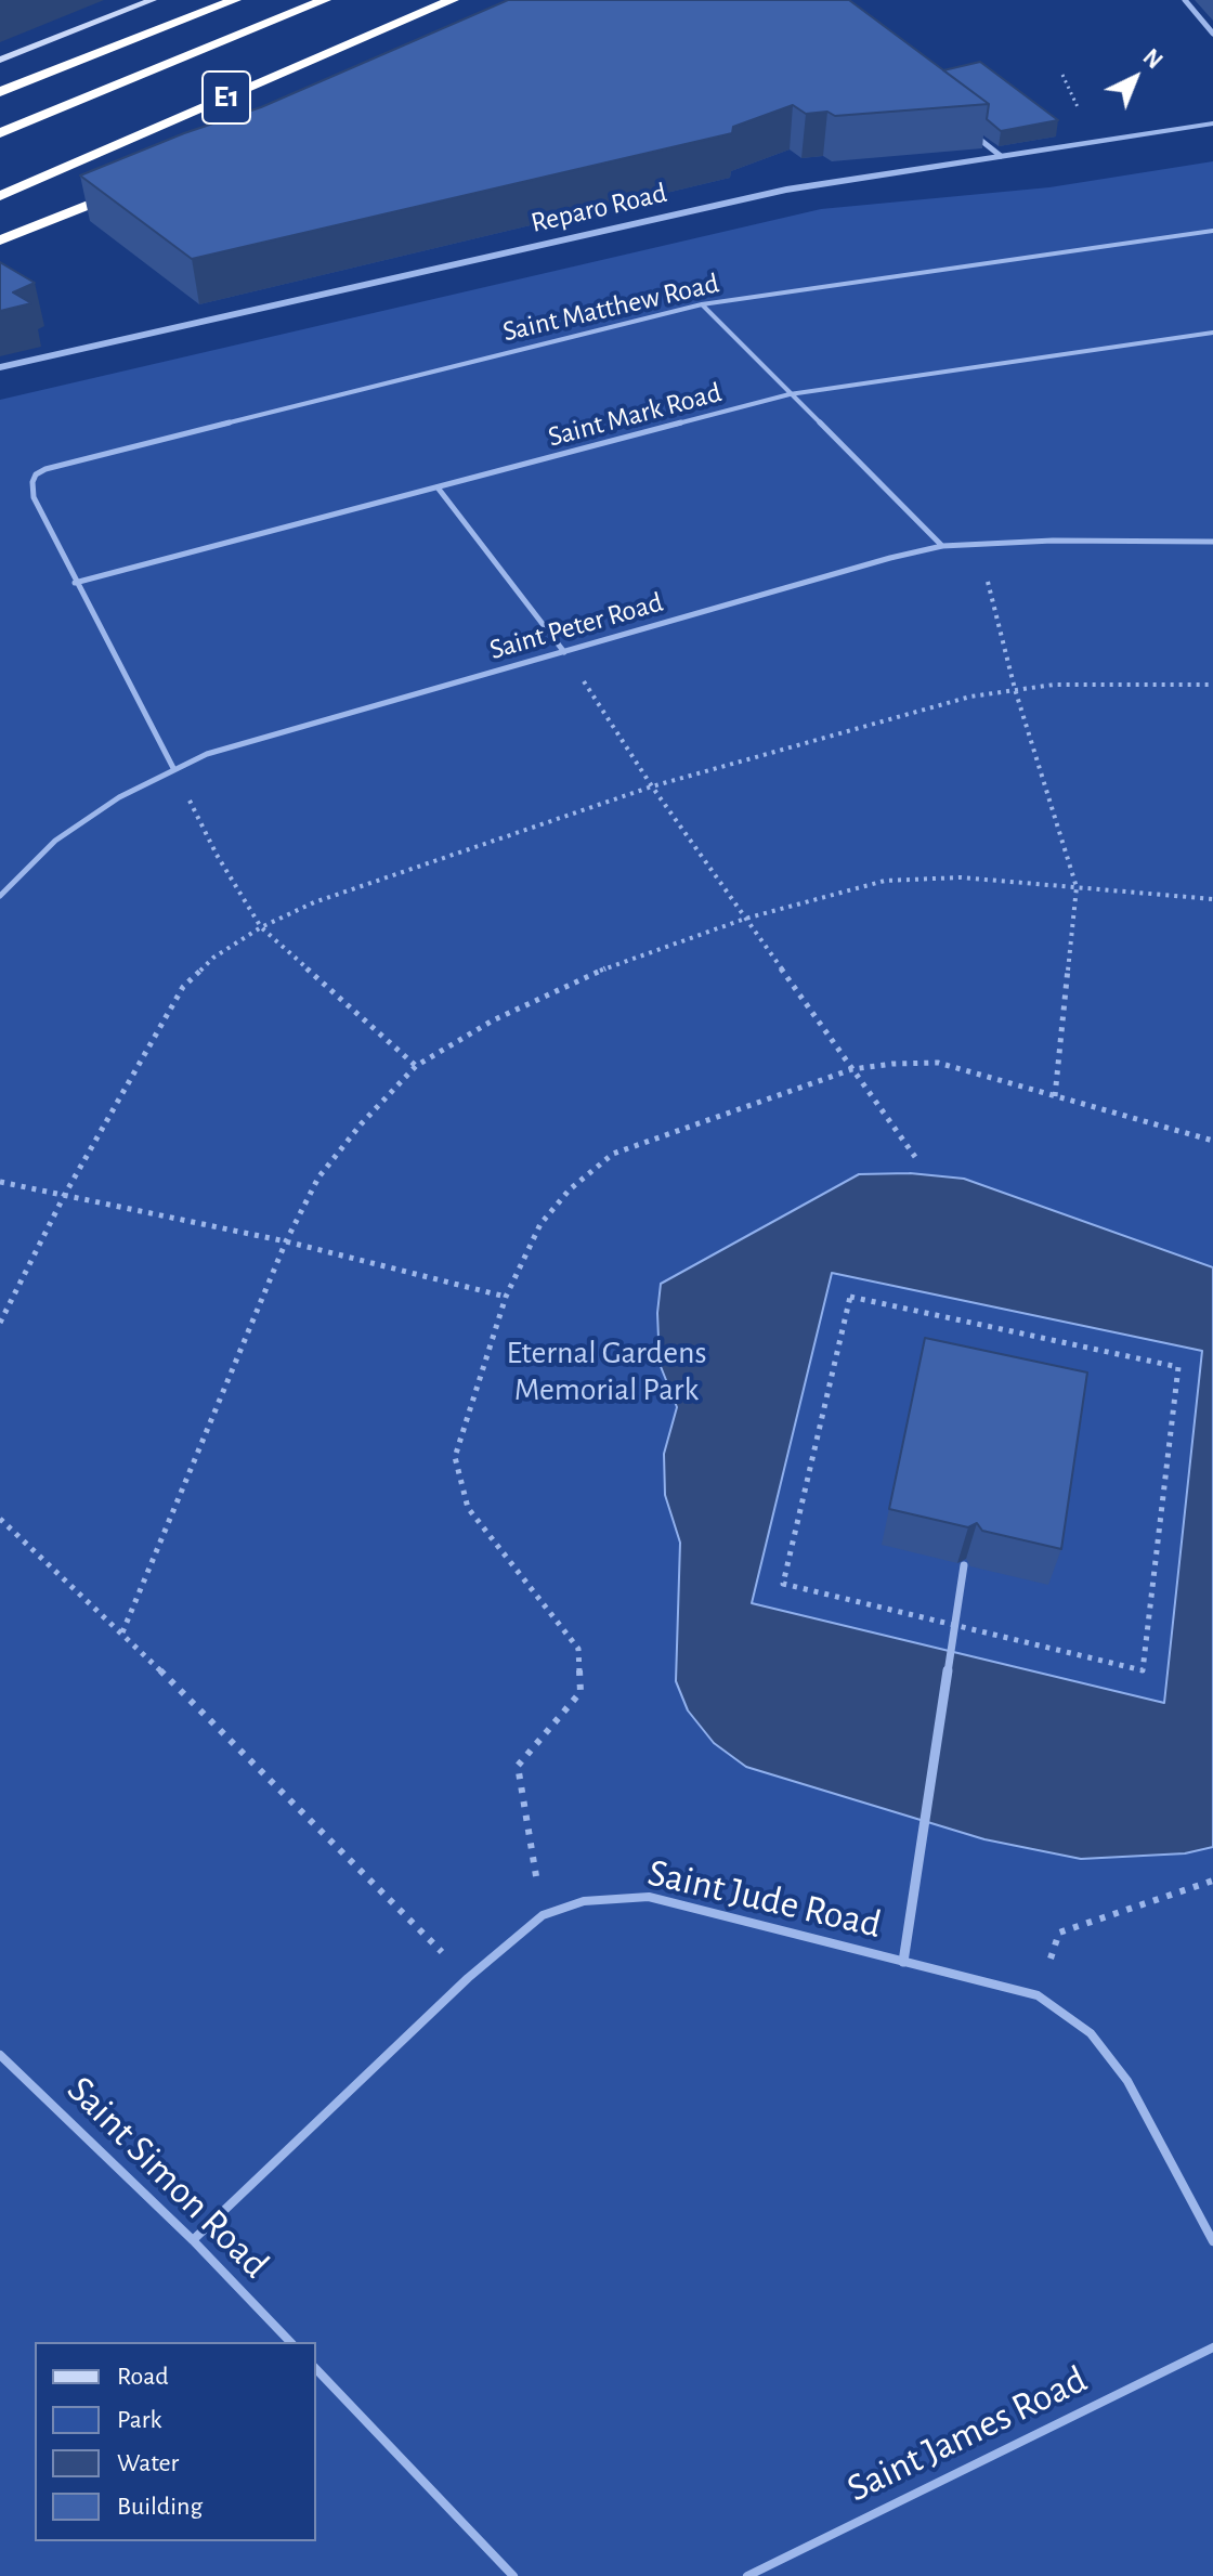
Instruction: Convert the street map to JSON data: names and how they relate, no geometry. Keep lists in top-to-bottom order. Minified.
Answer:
{"streets":{"highway":["E1"],"street":["Reparo Road"],"lane":["Saint Matthew Road","Saint Mark Road","Saint Peter Road","Saint Jude Road","Saint Simon Road","Saint James Road"]},"crossings":[["Saint Matthew Road","Saint Mark Road"],["Saint Jude Road","Saint Simon Road"]],"parks":["Eternal Gardens Memorial Park"],"legend":["Road","Park","Water","Building"],"north":"top right"}
